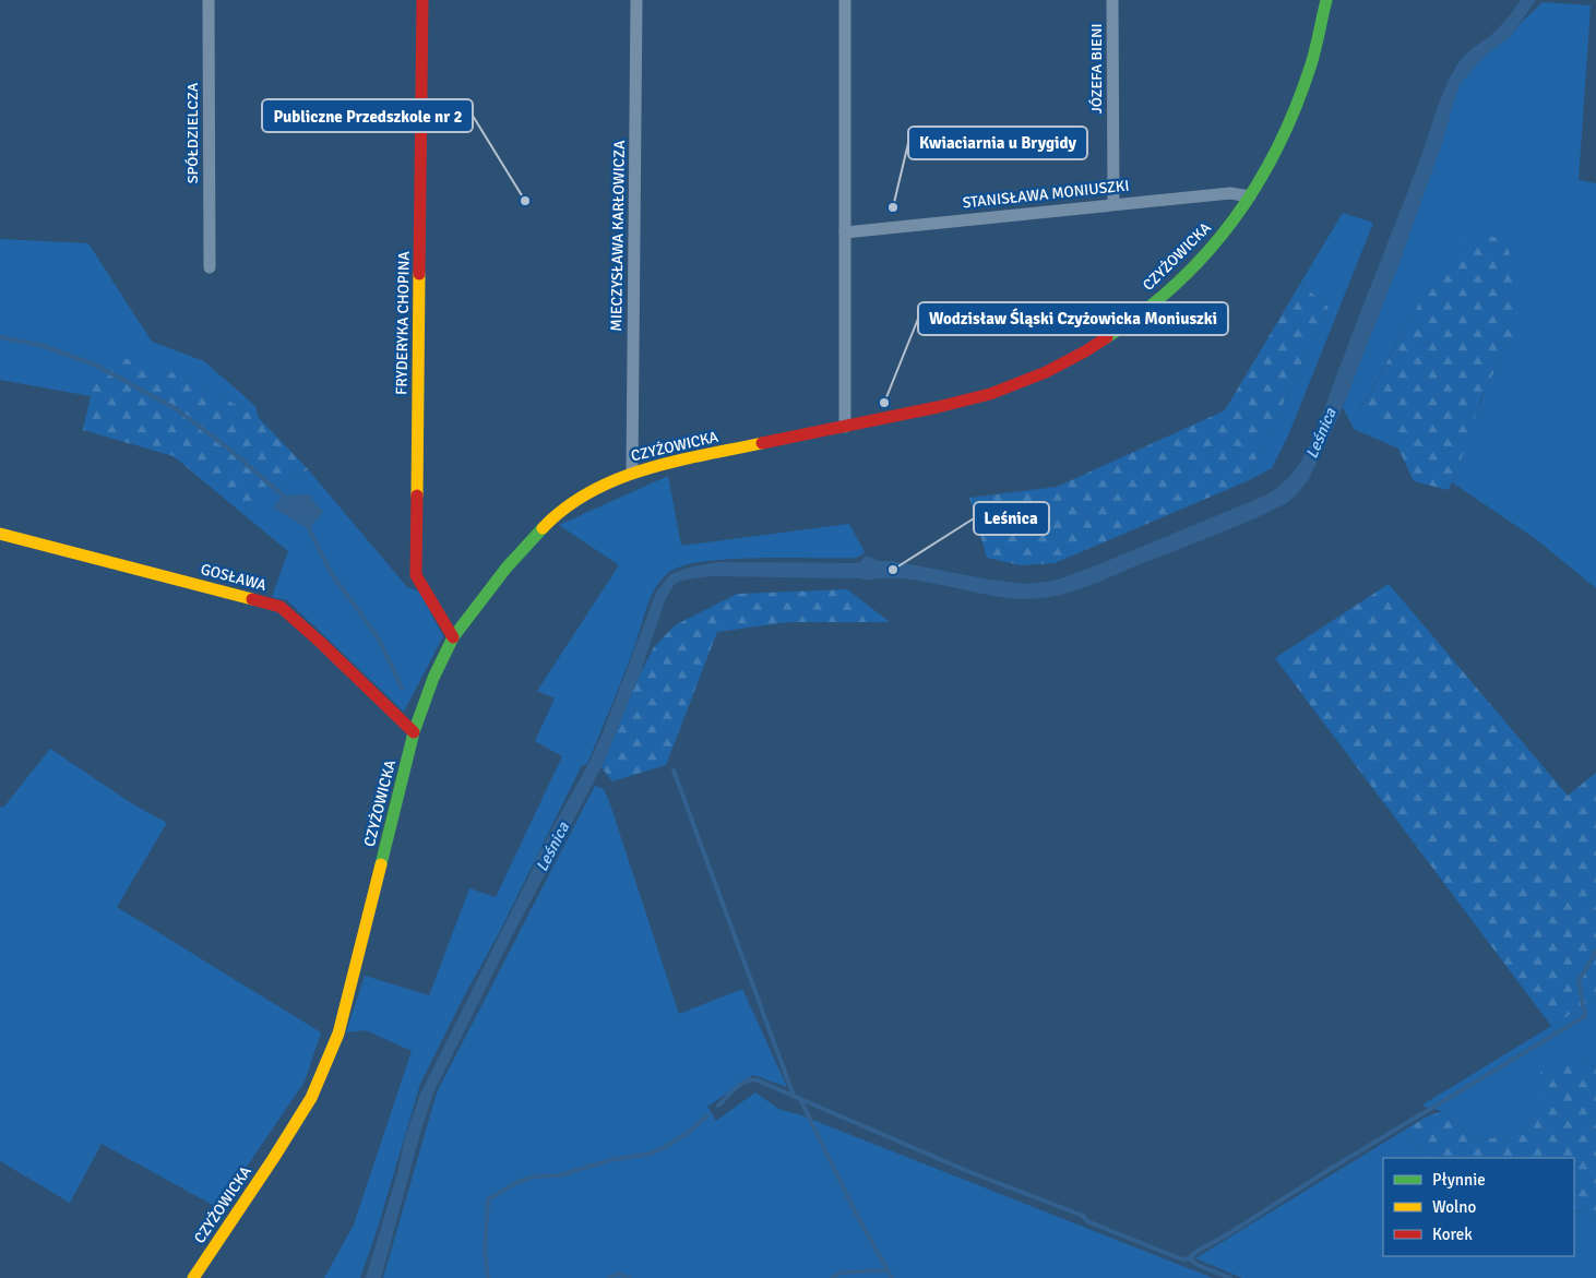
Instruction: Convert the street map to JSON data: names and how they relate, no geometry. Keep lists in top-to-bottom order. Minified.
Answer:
{"streets":{"street":["JÓZEFA BIENI","SPÓŁDZIELCZA","STANISŁAWA MONIUSZKI","MIECZYSŁAWA KARŁOWICZA","CZYŻOWICKA","FRYDERYKA CHOPINA","GOSŁAWA"]},"crossings":[["JÓZEFA BIENI","STANISŁAWA MONIUSZKI"],["STANISŁAWA MONIUSZKI","CZYŻOWICKA"],["MIECZYSŁAWA KARŁOWICZA","CZYŻOWICKA"],["CZYŻOWICKA","FRYDERYKA CHOPINA"],["CZYŻOWICKA","GOSŁAWA"]],"water":["Leśnica"],"places":["Publiczne Przedszkole nr 2","Kwiaciarnia u Brygidy","Wodzisław Śląski Czyżowicka Moniuszki","Leśnica"],"legend":["Płynnie","Wolno","Korek"]}
